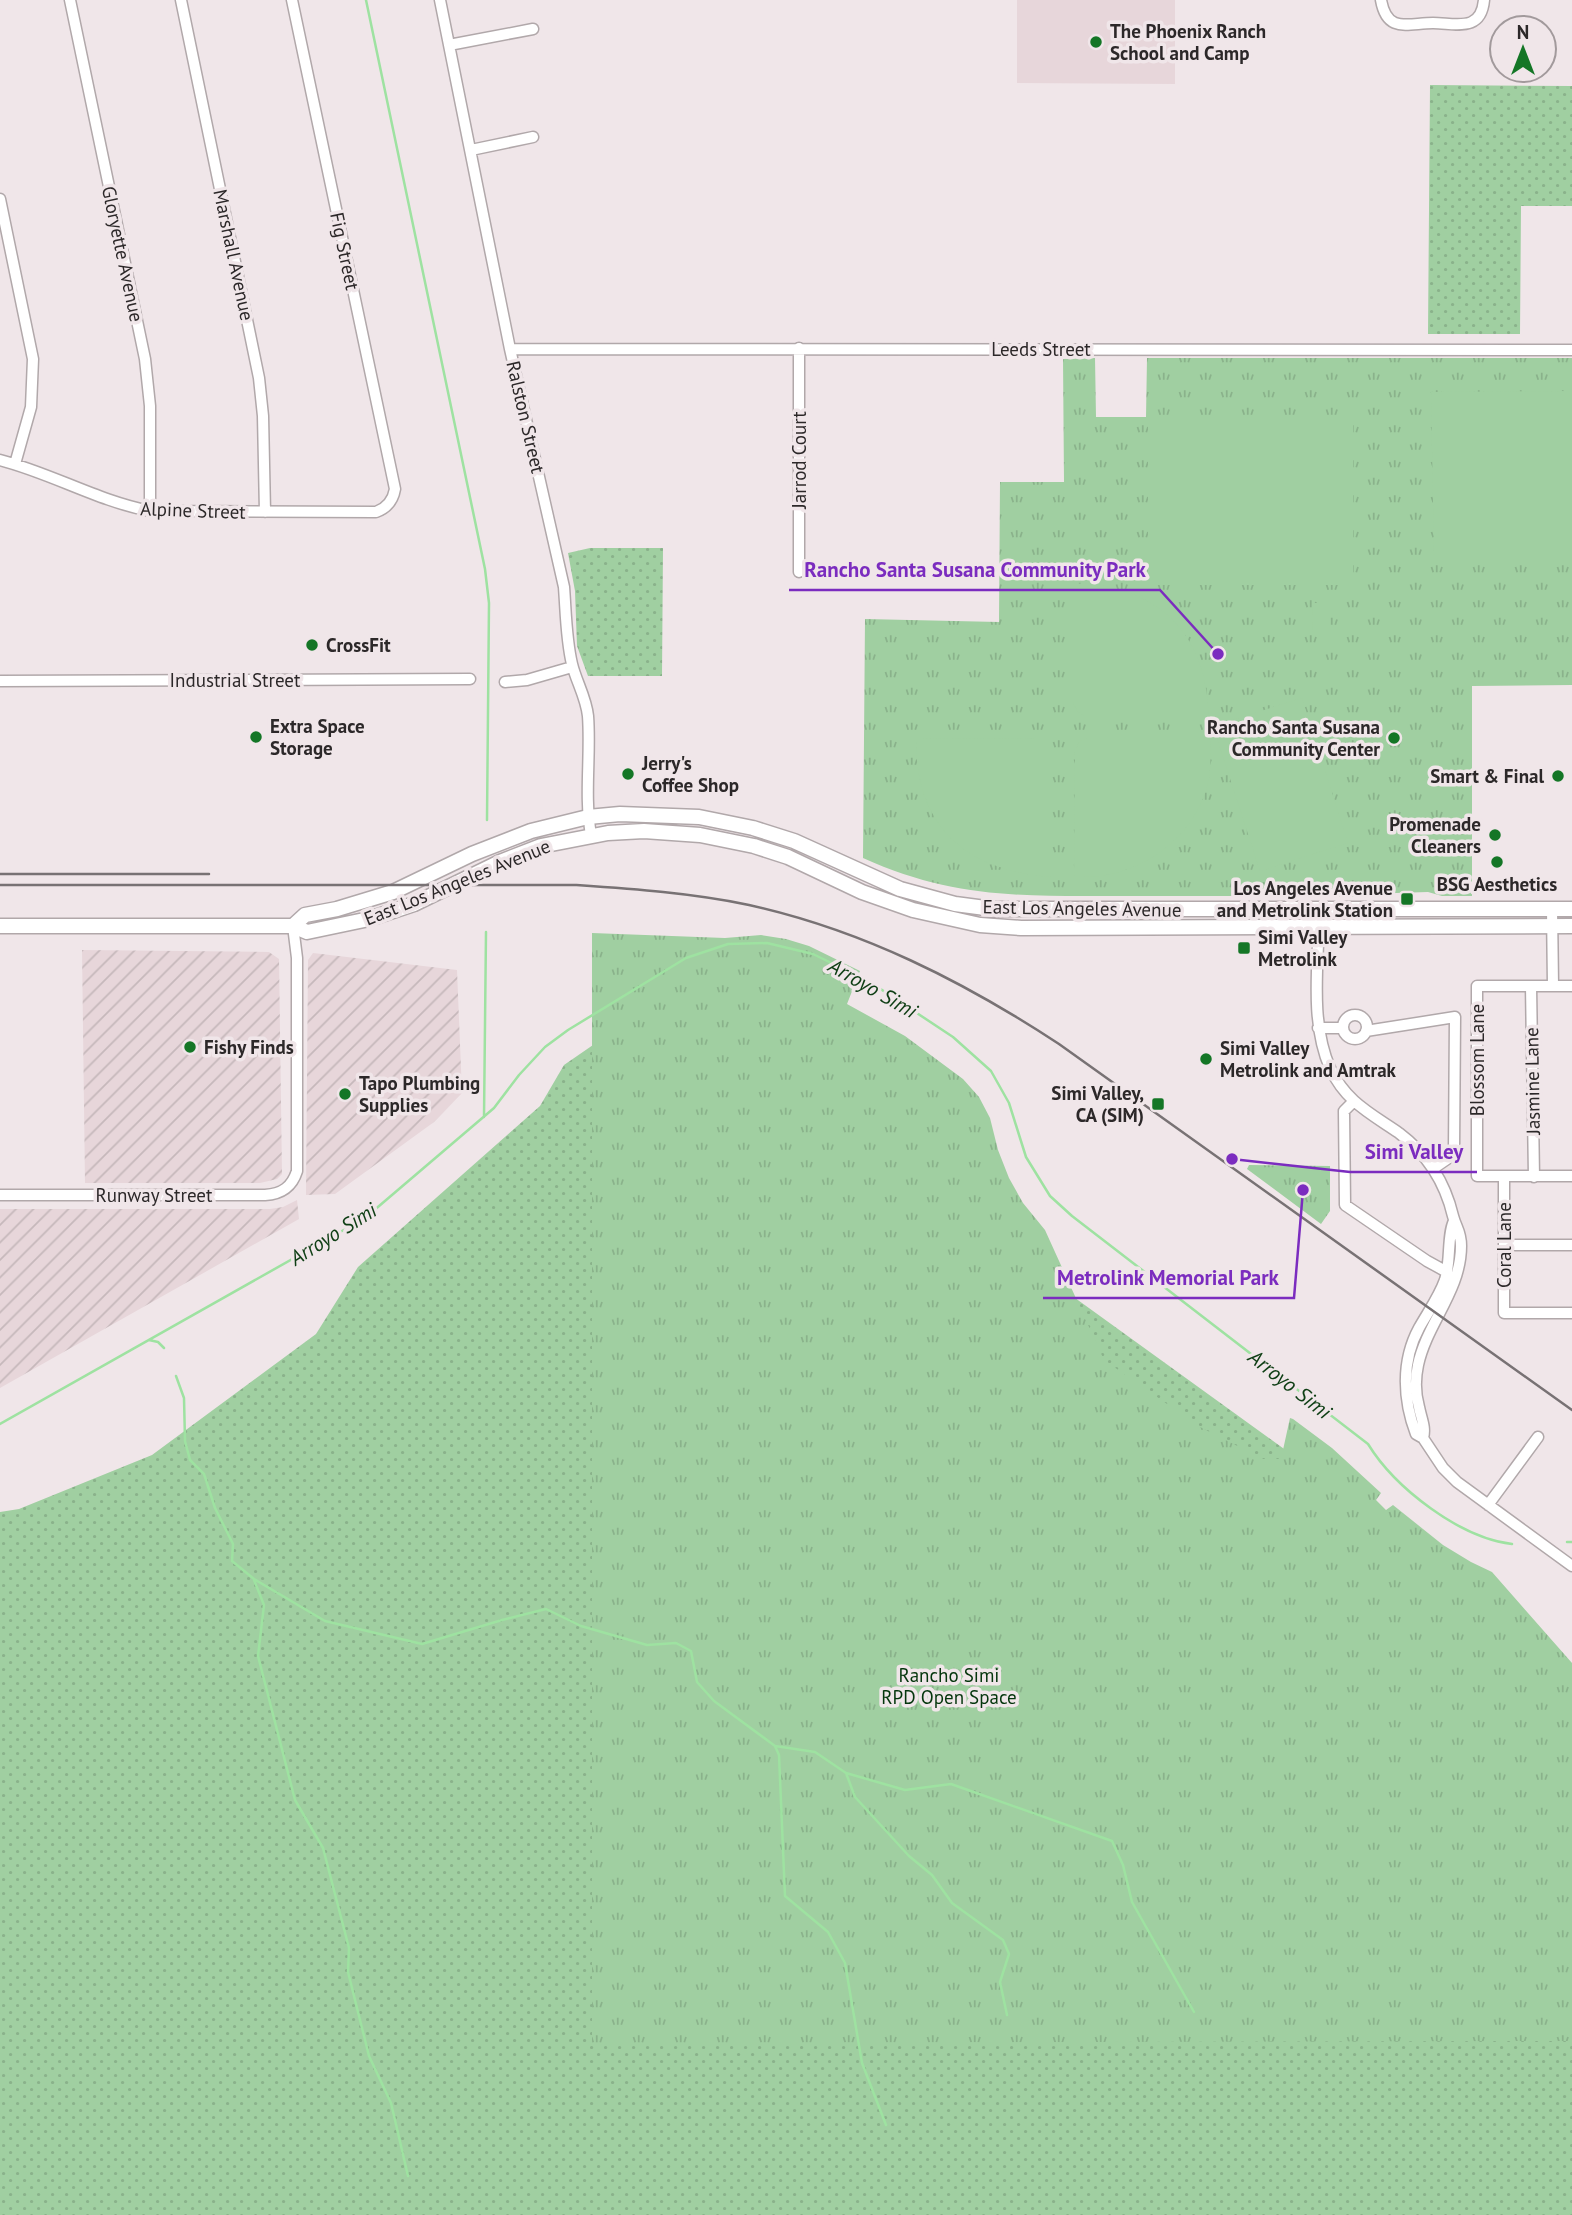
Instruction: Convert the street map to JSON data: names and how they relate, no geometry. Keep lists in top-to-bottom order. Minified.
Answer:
{"streets":{"main road":["East Los Angeles Avenue"],"street":["Fig Street","Gloryette Avenue","Marshall Avenue","Leeds Street","Ralston Street","Jarrod Court","Alpine Street","Industrial Street","Blossom Lane","Jasmine Lane","Runway Street","Coral Lane"]},"crossings":[["Fig Street","Alpine Street"],["Gloryette Avenue","Alpine Street"],["Marshall Avenue","Alpine Street"],["Leeds Street","Ralston Street"],["Leeds Street","Jarrod Court"],["Ralston Street","East Los Angeles Avenue"],["East Los Angeles Avenue","Runway Street"],["Blossom Lane","Jasmine Lane"],["Blossom Lane","Coral Lane"]],"water":["Arroyo Simi"],"parks":["Rancho Simi RPD Open Space"],"places":{"other":["The Phoenix Ranch School and Camp","CrossFit","Rancho Santa Susana Community Park","Extra Space Storage","Rancho Santa Susana Community Center","Jerry's Coffee Shop","Smart & Final","Promenade Cleaners","BSG Aesthetics","Fishy Finds","Simi Valley Metrolink and Amtrak","Tapo Plumbing Supplies","Simi Valley","Metrolink Memorial Park"],"transit":["Los Angeles Avenue and Metrolink Station","Simi Valley Metrolink","Simi Valley, CA (SIM)"]},"north":"top"}
